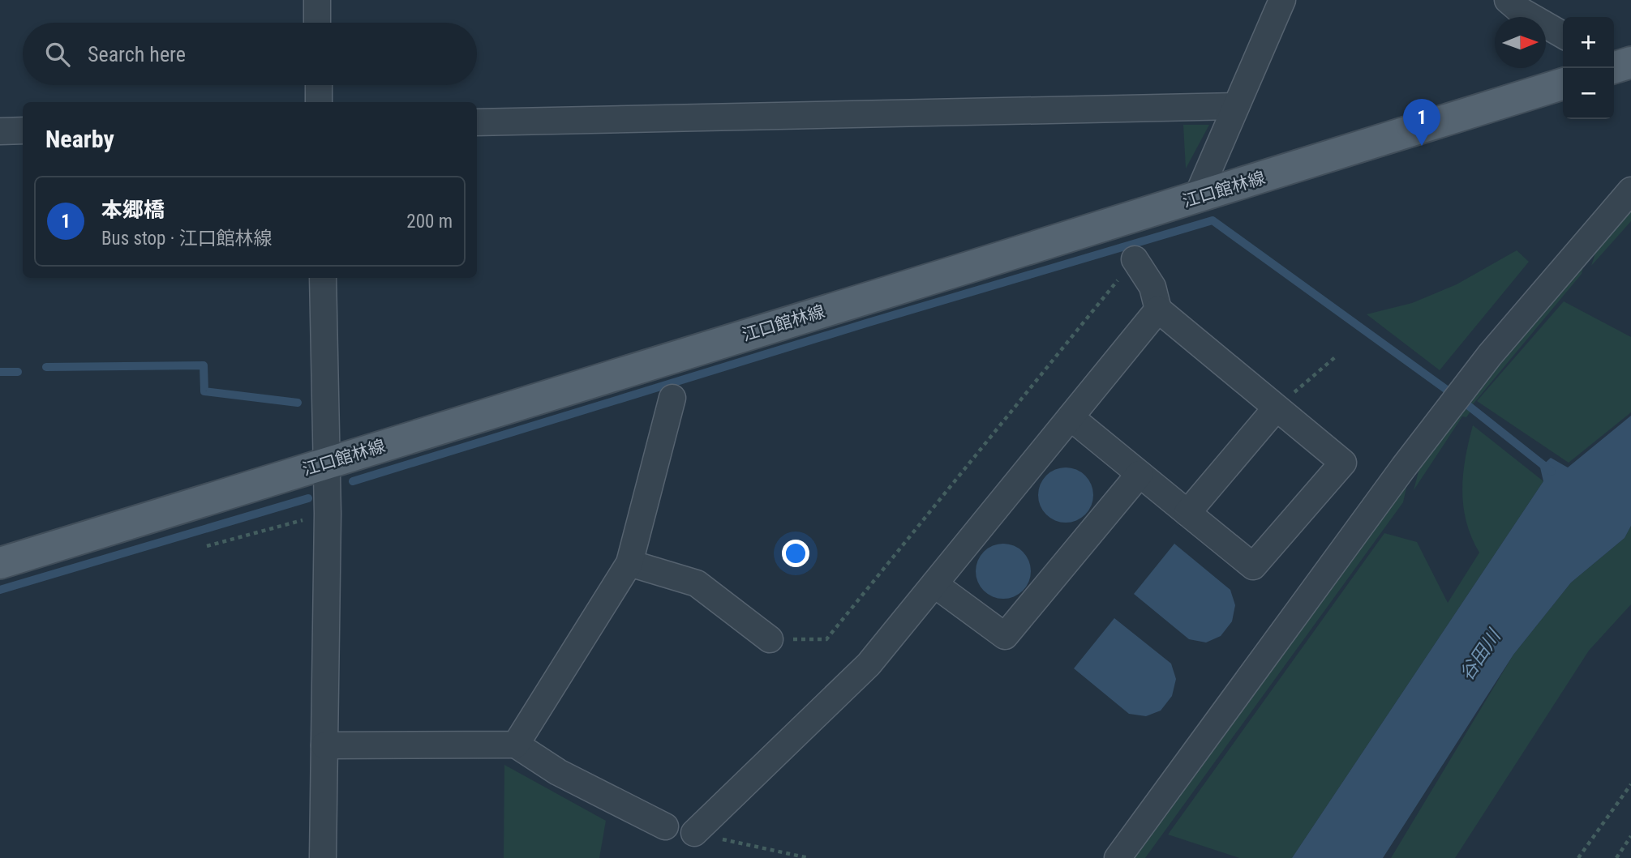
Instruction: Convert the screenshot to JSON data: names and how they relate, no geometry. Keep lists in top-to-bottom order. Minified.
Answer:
{"streets":{"main road":["江口館林線"]},"water":["谷田川"],"north":"right","page":{"map_buttons":["+","−"],"search":"Search here","pins":"1","heading":"Nearby","list":[{"mark":"1","name":"本郷橋","note":"Bus stop · 江口館林線","value":"200 m"}]}}
